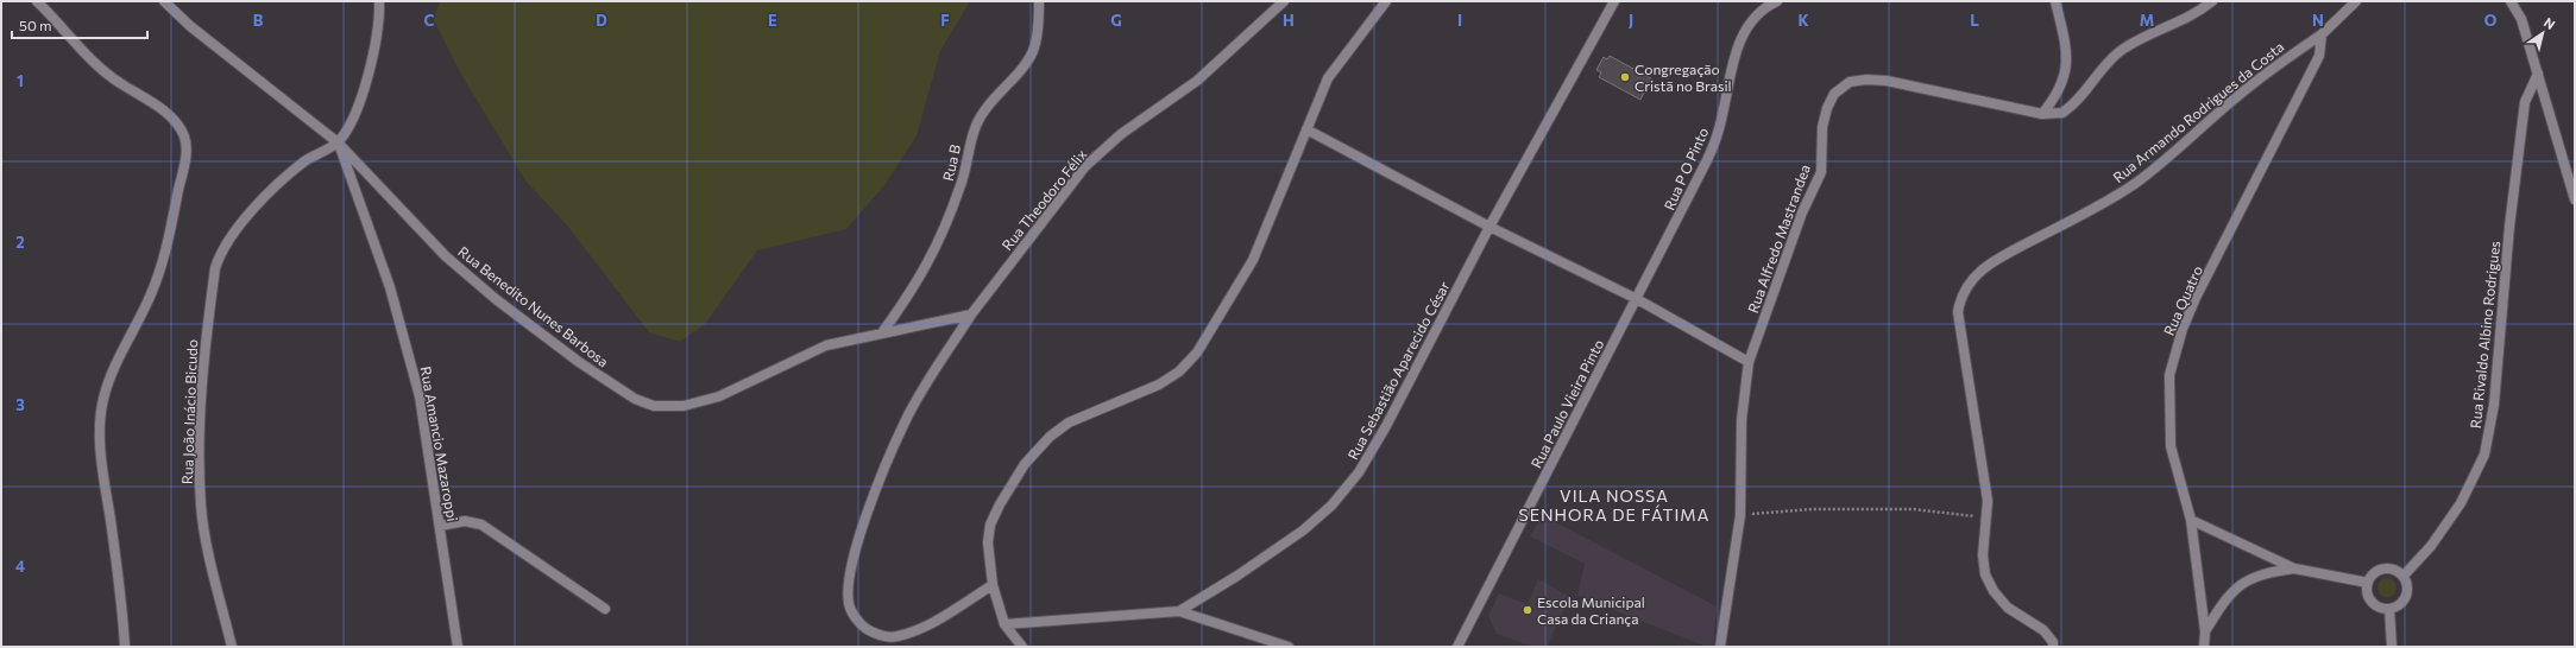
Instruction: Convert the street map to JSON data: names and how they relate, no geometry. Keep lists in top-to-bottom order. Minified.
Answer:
{"streets":{"street":["Rua Armando Rodrigues da Costa","Rua B","Rua P O Pinto","Rua Theodoro Félix","Rua Alfredo Mastrandea","Rua Quatro","Rua Benedito Nunes Barbosa","Rua Rivaldo Albino Rodrigues","Rua Sebastião Aparecido César","Rua Paulo Vieira Pinto","Rua João Inácio Bicudo","Rua Amancio Mazaroppi"]},"crossings":[["Rua Armando Rodrigues da Costa","Rua Quatro"],["Rua B","Rua Benedito Nunes Barbosa"],["Rua P O Pinto","Rua Paulo Vieira Pinto"],["Rua Benedito Nunes Barbosa","Rua João Inácio Bicudo"],["Rua Benedito Nunes Barbosa","Rua Amancio Mazaroppi"],["Rua João Inácio Bicudo","Rua Amancio Mazaroppi"]],"districts":["VILA NOSSA SENHORA DE FÁTIMA"],"places":["Congregação Cristã no Brasil","Escola Municipal Casa da Criança"],"scale_bar":"50 m","north":"top right","grid":{"columns":["B","C","D","E","F","G","H","I","J","K","L","M","N","O"],"rows":["1","2","3","4"]}}
